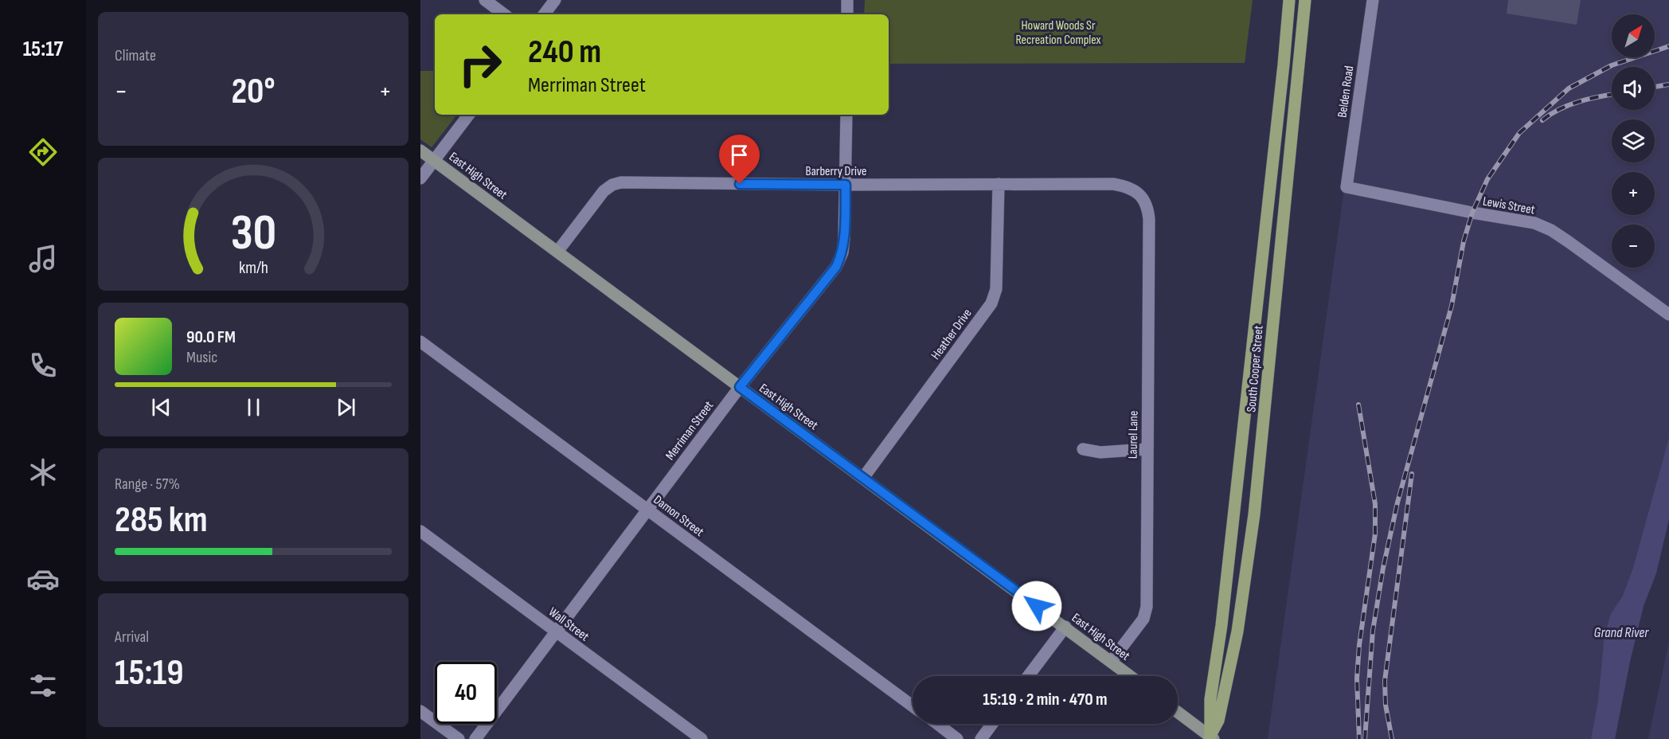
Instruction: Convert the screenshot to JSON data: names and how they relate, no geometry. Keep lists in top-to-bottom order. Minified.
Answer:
{"streets":{"main road":["South Cooper Street"],"street":["Belden Road","Barberry Drive","East High Street","Lewis Street","Heather Drive","Merriman Street","Laurel Lane","Damon Street","Wall Street"]},"crossings":[["Belden Road","Lewis Street"],["Barberry Drive","East High Street"],["Barberry Drive","Heather Drive"],["Barberry Drive","Merriman Street"],["Barberry Drive","Laurel Lane"],["East High Street","Heather Drive"],["East High Street","Merriman Street"],["East High Street","Laurel Lane"],["Merriman Street","Damon Street"],["Merriman Street","Wall Street"]],"water":["Grand River"],"parks":["Howard Woods Sr Recreation Complex"],"north":"top right","page":{"tabs":"15:17","tile":["Climate",["Range · 57%","285 km"],["Arrival","15:19"]],"map_buttons":["+","−"],"turn":["240 m","Merriman Street"],"heat":["−","20°","+"],"song":["90.0 FM","Music"],"limit":"40","trip":"15:19 · 2 min · 470 m","gauge":["30","km/h"]}}
